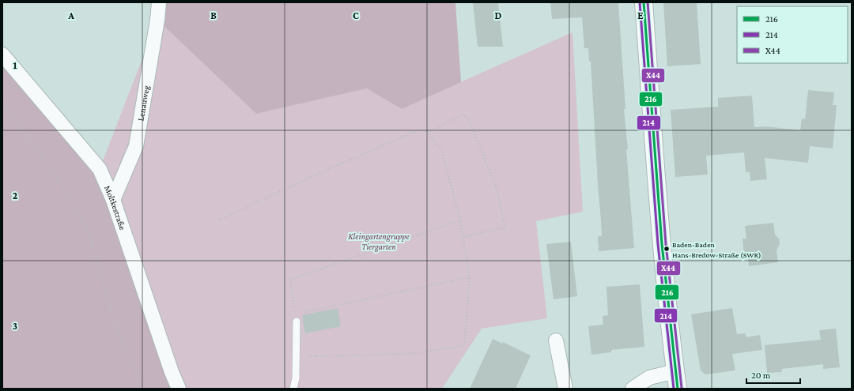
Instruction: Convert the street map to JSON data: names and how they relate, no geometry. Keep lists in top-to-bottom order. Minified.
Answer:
{"streets":{"street":["Lenauweg","Moltkestraße"]},"crossings":[["Lenauweg","Moltkestraße"]],"parks":["Kleingartengruppe Tiergarten"],"places":["Baden-Baden Hans-Bredow-Straße (SWR)"],"lines":["transit line 216","transit line 214","transit line X44"],"legend":["216","214","X44"],"scale_bar":"20 m","grid":{"columns":["A","B","C","D","E"],"rows":["1","2","3"]}}
